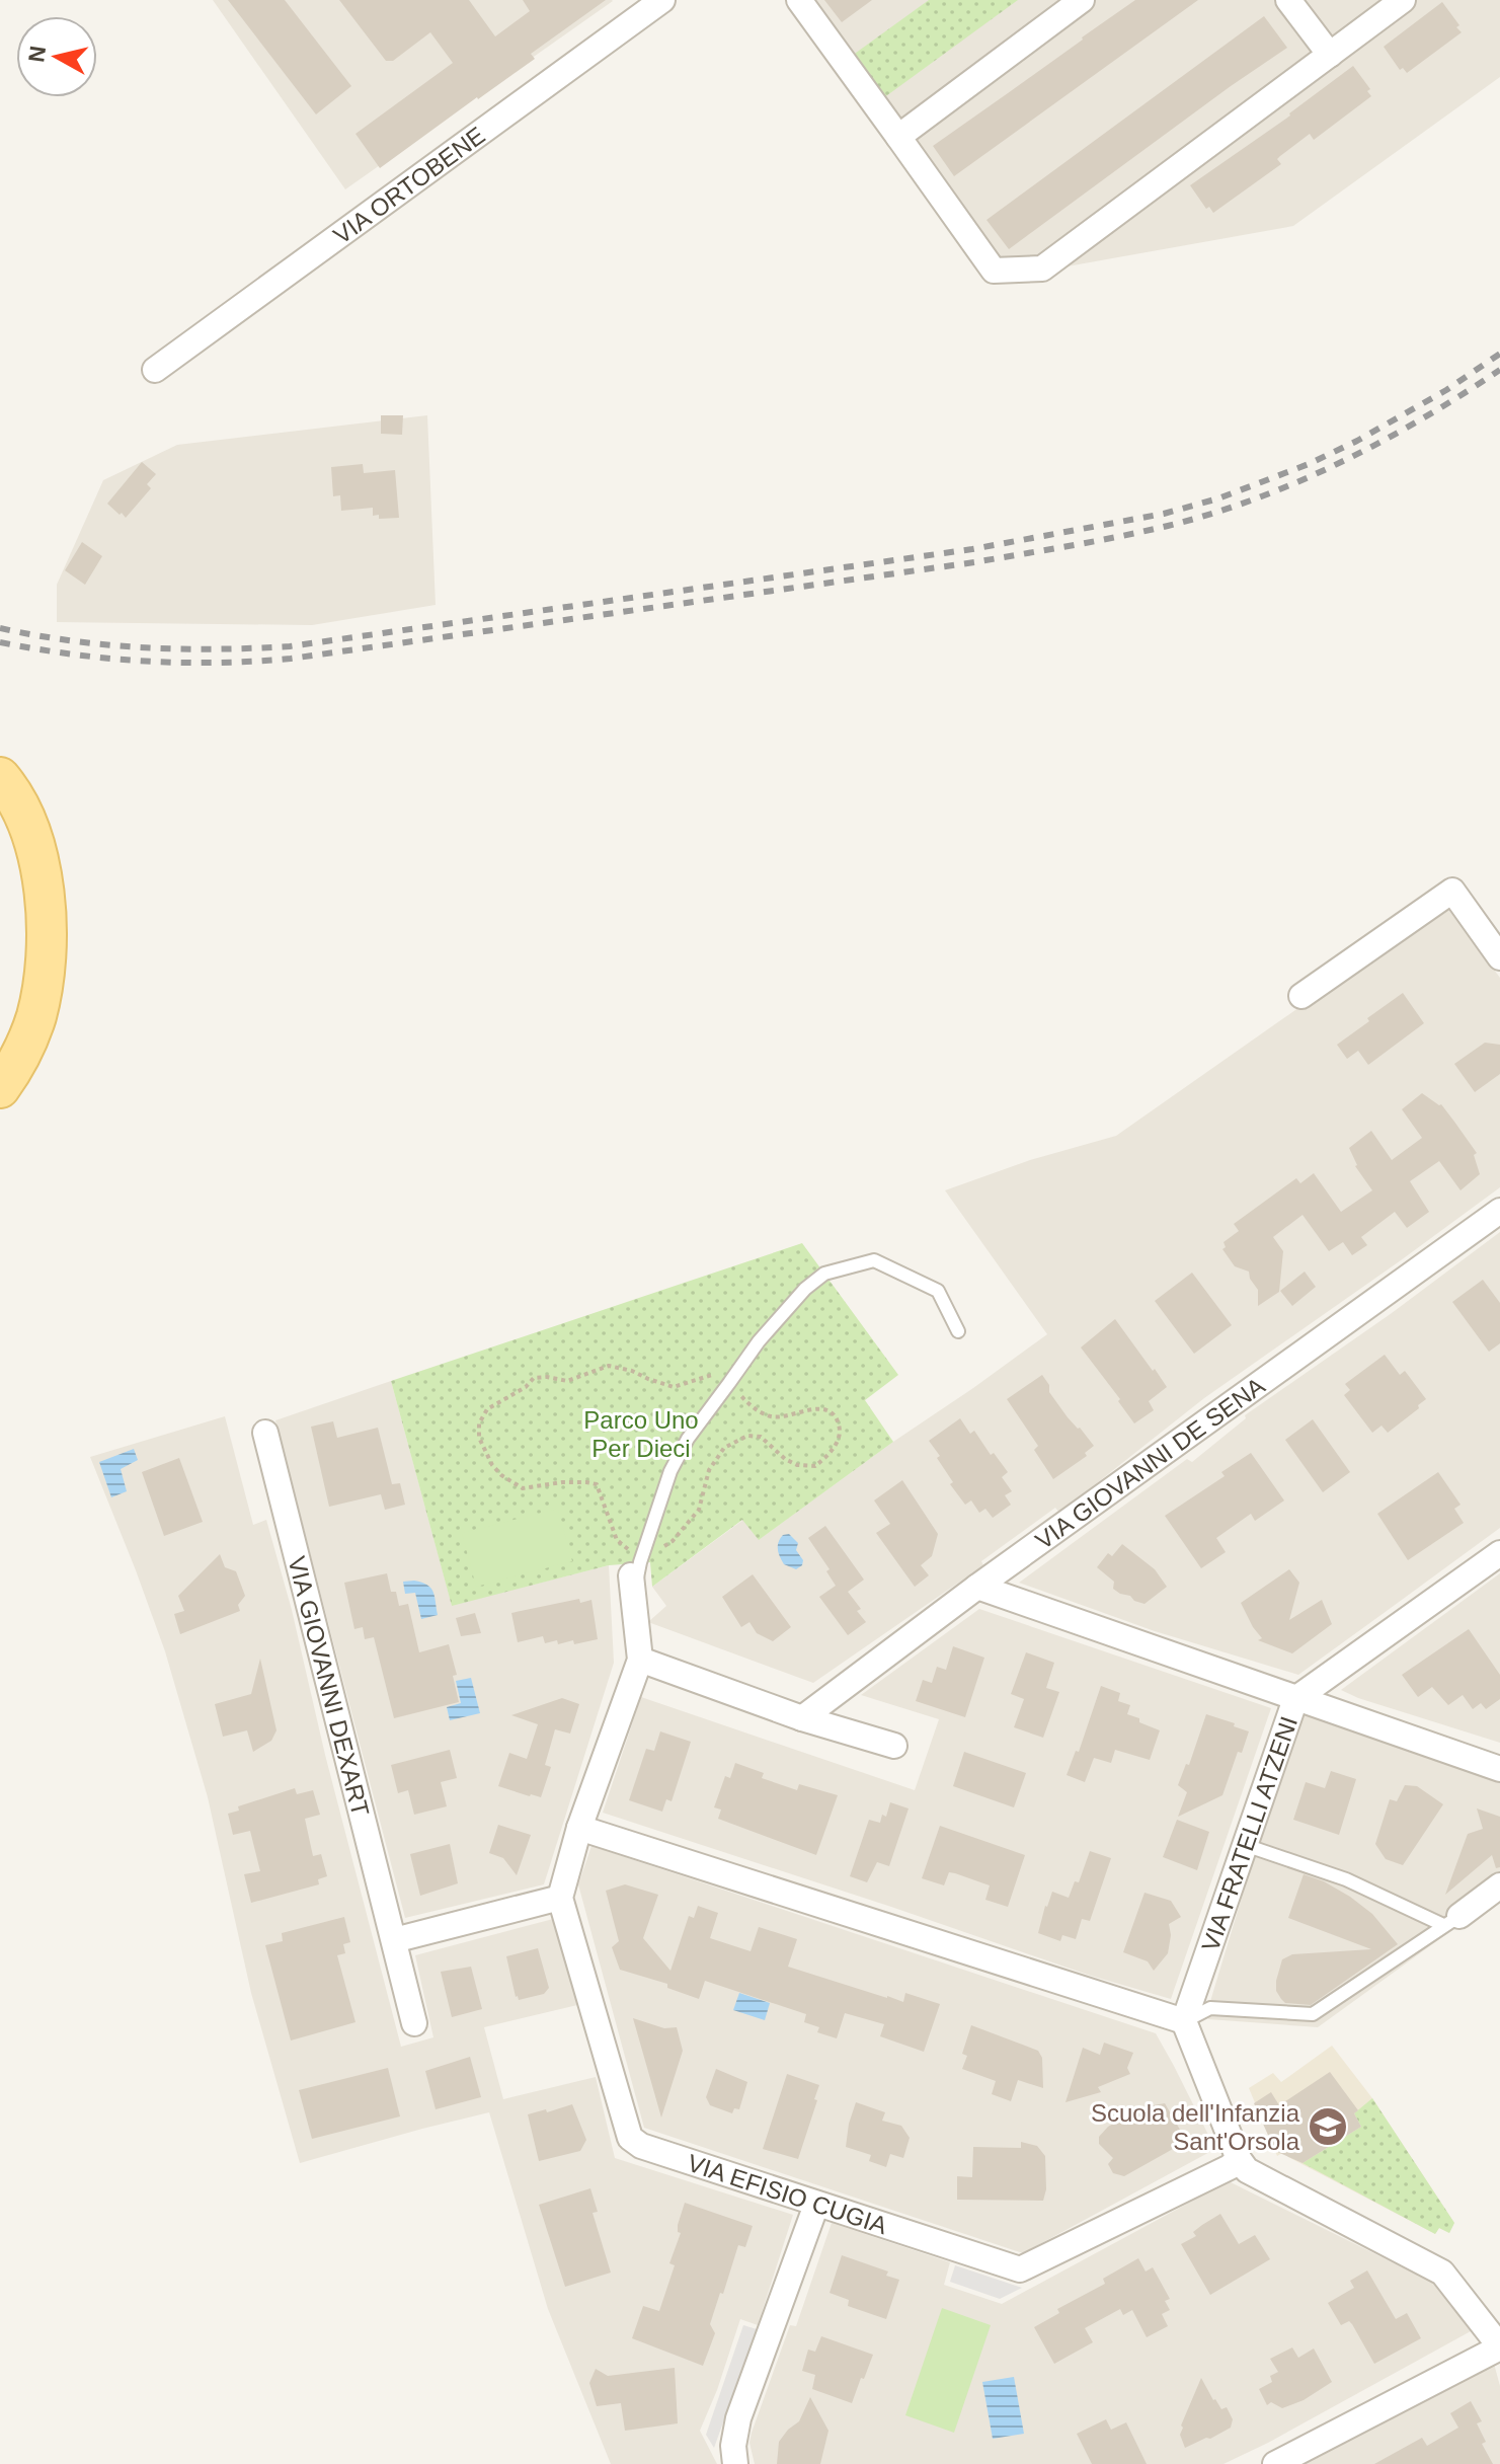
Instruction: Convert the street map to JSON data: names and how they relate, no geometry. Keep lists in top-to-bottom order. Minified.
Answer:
{"streets":{"street":["VIA ORTOBENE","VIA GIOVANNI DE SENA","VIA GIOVANNI DEXART","VIA FRATELLI ATZENI","VIA EFISIO CUGIA"]},"parks":["Parco Uno Per Dieci"],"places":{"school or university":["Scuola dell'Infanzia Sant'Orsola"]},"north":"left"}
